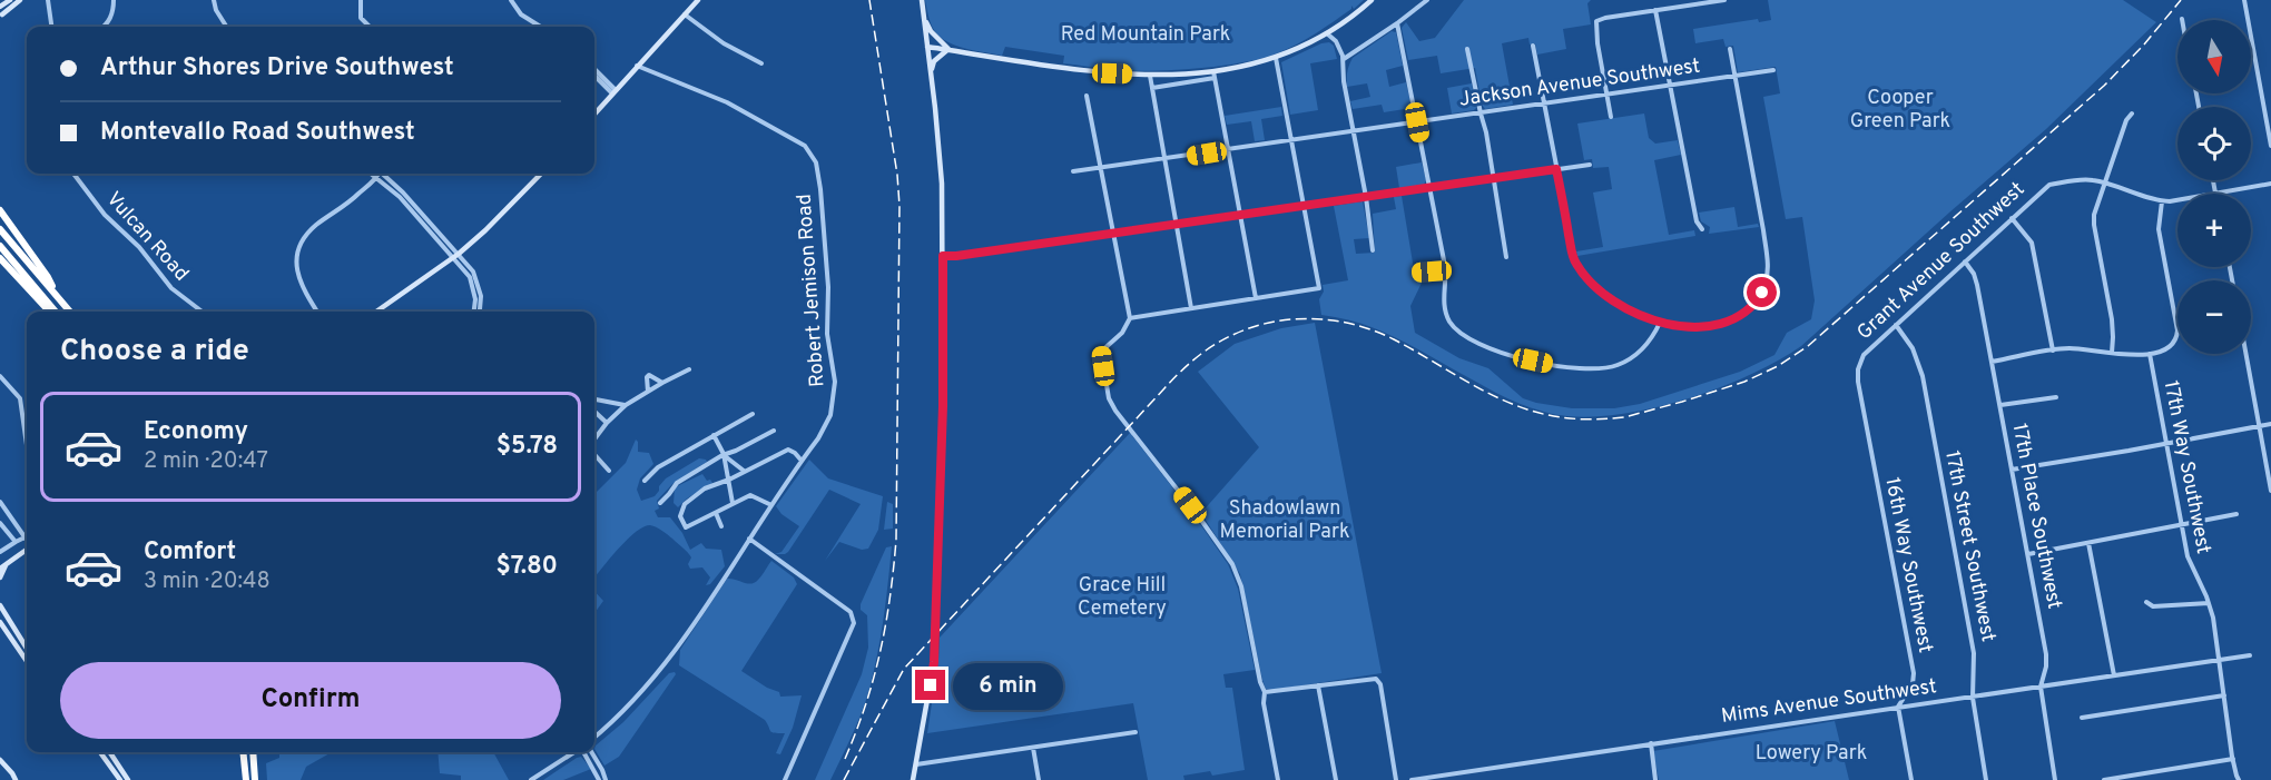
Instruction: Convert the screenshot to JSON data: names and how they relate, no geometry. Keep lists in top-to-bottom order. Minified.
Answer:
{"streets":{"street":["Jackson Avenue Southwest","Vulcan Road","Grant Avenue Southwest","Robert Jemison Road","17th Way Southwest","17th Place Southwest","17th Street Southwest","16th Way Southwest","Mims Avenue Southwest"]},"crossings":[["Grant Avenue Southwest","17th Place Southwest"],["Grant Avenue Southwest","17th Street Southwest"],["Grant Avenue Southwest","16th Way Southwest"],["17th Way Southwest","Mims Avenue Southwest"],["17th Place Southwest","Mims Avenue Southwest"],["17th Street Southwest","Mims Avenue Southwest"],["16th Way Southwest","Mims Avenue Southwest"]],"parks":["Red Mountain Park","Cooper Green Park","Shadowlawn Memorial Park","Grace Hill Cemetery","Lowery Park"],"north":"bottom","page":{"map_buttons":["+","−"],"banner":["Arthur Shores Drive Southwest","Montevallo Road Southwest"],"heading":"Choose a ride","list":[{"name":"Economy","note":"2 min · 20:47","value":"$5.78"},{"name":"Comfort","note":"3 min · 20:48","value":"$7.80"}],"buttons":"Confirm","bubble":"6 min"}}
